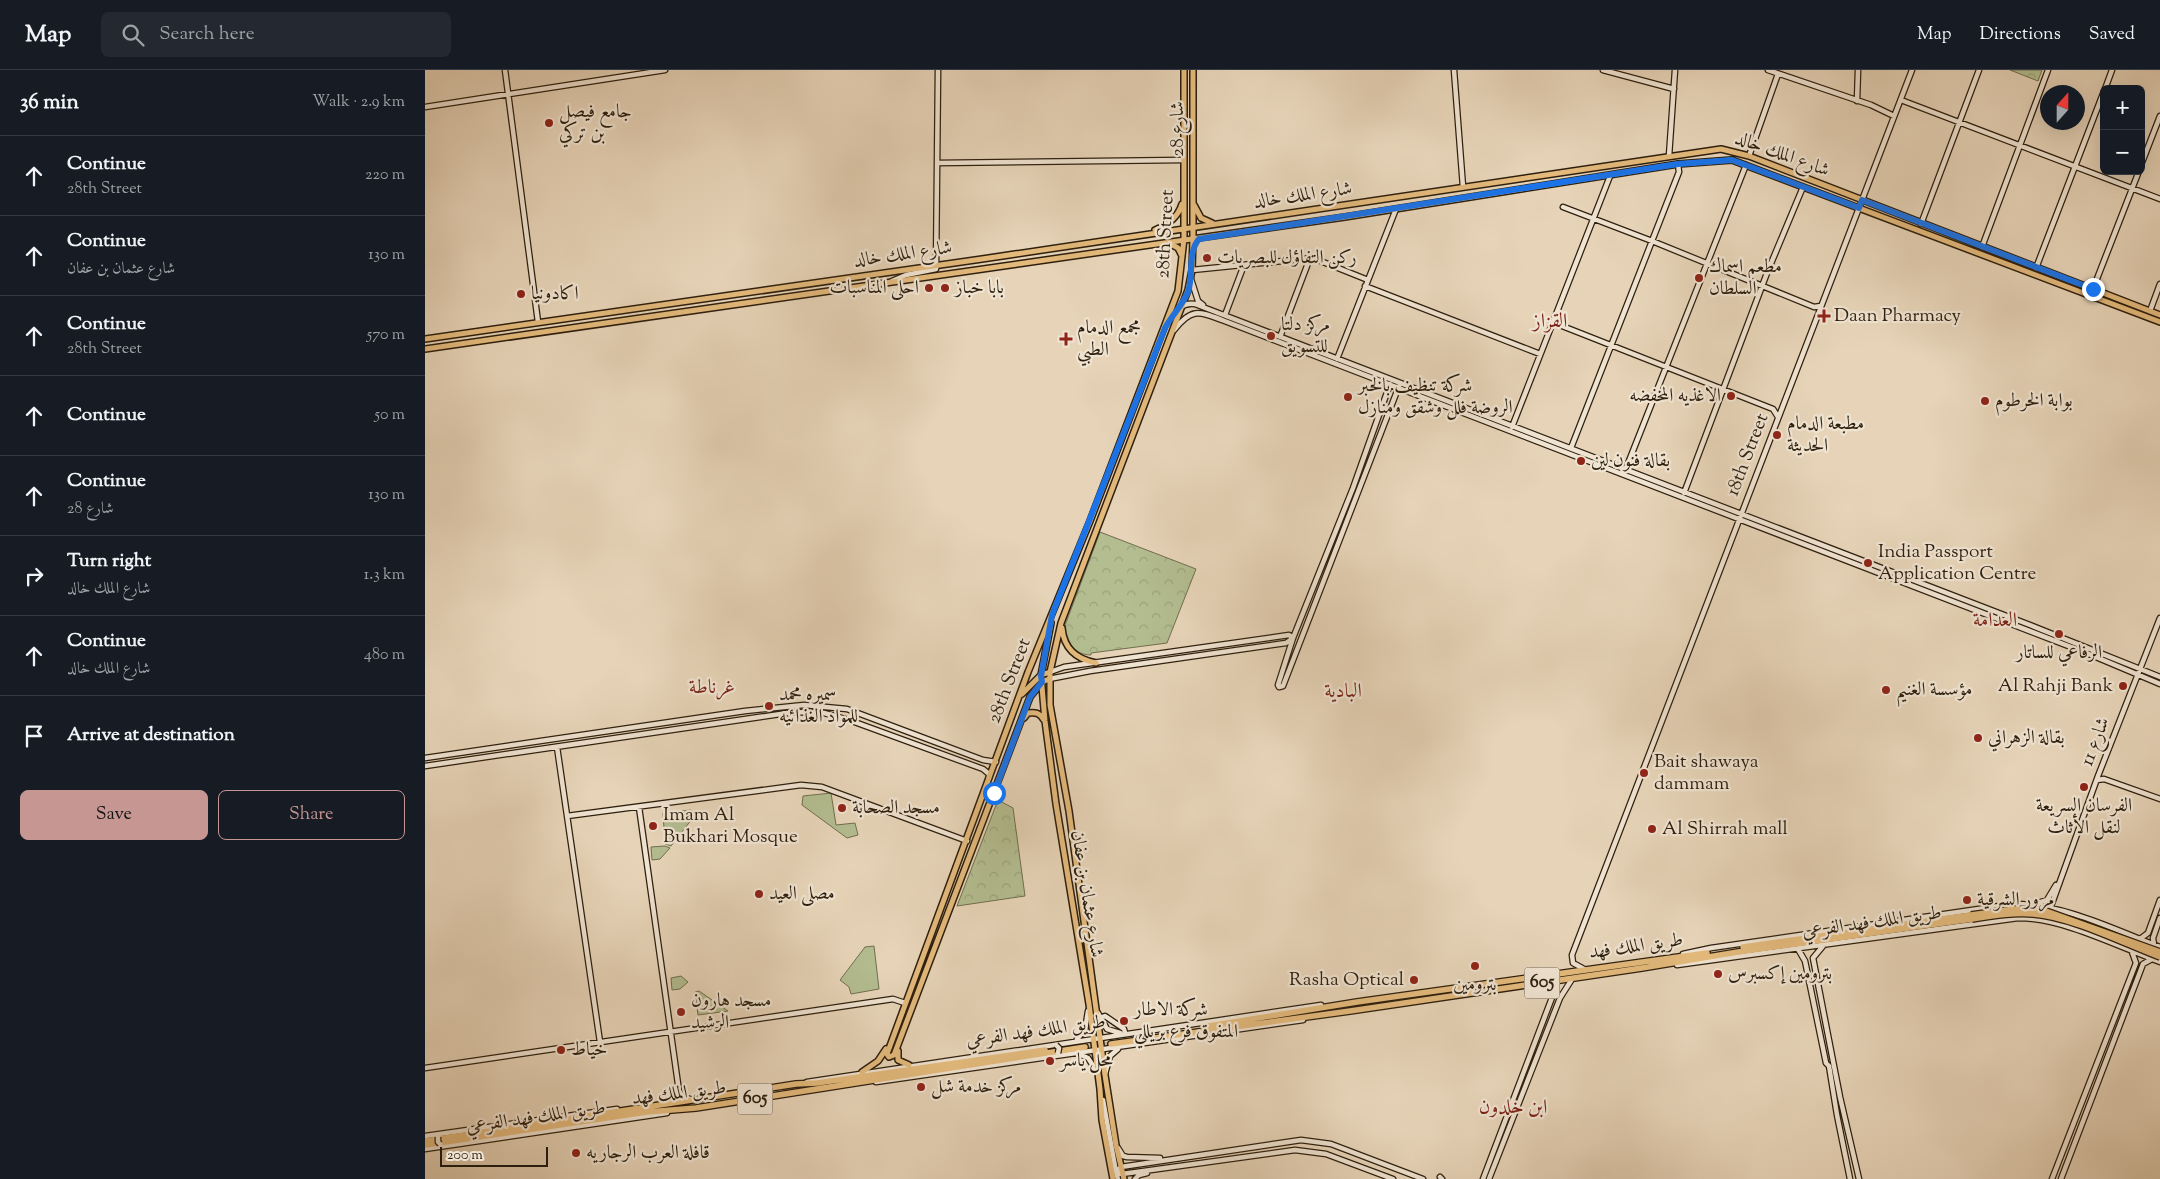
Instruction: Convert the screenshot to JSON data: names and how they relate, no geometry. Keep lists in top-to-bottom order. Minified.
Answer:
{"streets":{"highway":["طريق الملك فهد","605"],"main road":["شارع 28","شارع الملك خالد","28th Street","شارع عثمان بن عفان"],"street":["18th Street","شارع 11","طريق الملك فهد الفرعي"]},"crossings":[["شارع 28","شارع الملك خالد"],["شارع 28","شارع عثمان بن عفان"],["شارع الملك خالد","28th Street"],["شارع الملك خالد","18th Street"],["28th Street","شارع عثمان بن عفان"],["18th Street","شارع 11"],["شارع 11","طريق الملك فهد الفرعي"],["شارع عثمان بن عفان","طريق الملك فهد الفرعي"],["طريق الملك فهد الفرعي","طريق الملك فهد"]],"districts":["القزاز","العدامة","غرناطة","البادية","ابن خلدون"],"places":{"other":["جامع فيصل بن تركي","ركن التفاؤل للبصريات","مطعم اسماك السلطان","احلى المناسبات","بابا خباز","اكادونيا","مركز دلتا للتسويق","الاغذيه المخفضه","شركة تنظيف بالخبر الروضة فلل وشقق ومنازل","بوابة الخرطوم","مطبعة الدمام الحديثة","بقالة فنون لين","India Passport Application Centre","الرفاعي للساتار","Al Rahji Bank","مؤسسة الغنيم","سميره محمد للمواد الغذائيه","بقالة الزهراني","Bait shawaya dammam","الفرسان السريعة لنقل الأثاث","مسجد الصحابة","Imam Al Bukhari Mosque","Al Shirrah mall","مصلى العيد","مرور الشرقية","بترومين","بترومين إكسبرس","Rasha Optical","مسجد هارون الرشيد","شركة الاطار المتفوق فرع بريللي","خياط","محل ياسر","مركز خدمة شل","قافلة العرب الرجاريه"],"health":["Daan Pharmacy","مجمع الدمام الطبي"]},"scale_bar":"200 m","north":"top","page":{"header":"Map","search":"Search here","nav":["Map","Directions","Saved"],"heading":["36 min","Walk · 2.9 km"],"map_buttons":["+","−"],"list":[["Continue","28th Street","220 m"],["Continue","شارع عثمان بن عفان","130 m"],["Continue","28th Street","570 m"],["Continue","50 m"],["Continue","شارع 28","130 m"],["Turn right","شارع الملك خالد","1.3 km"],["Continue","شارع الملك خالد","480 m"],"Arrive at destination"],"buttons":["Save","Share"],"scale":"200 m"}}
